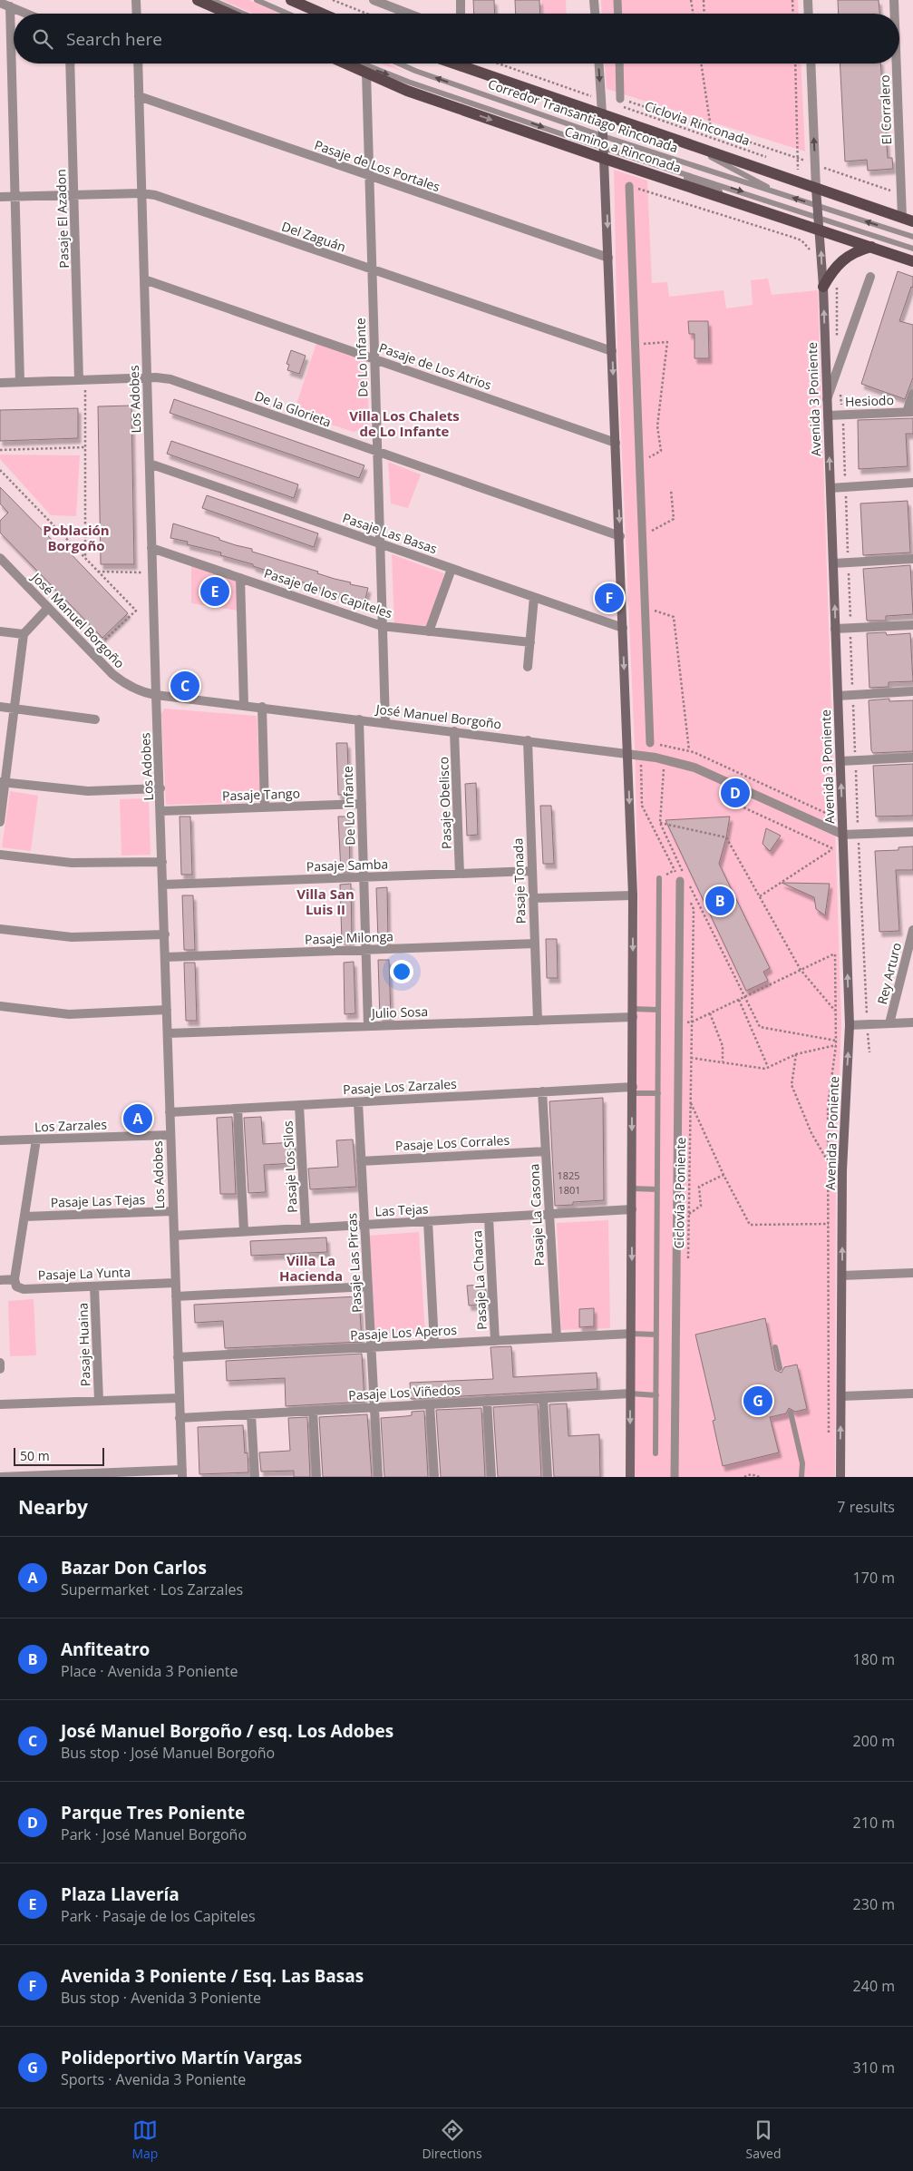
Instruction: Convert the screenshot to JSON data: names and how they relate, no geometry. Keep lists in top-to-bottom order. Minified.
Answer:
{"streets":{"main road":["Camino a Rinconada","Avenida 3 Poniente"],"street":["El Corralero","Pasaje de Los Portales","Pasaje El Azadon","Del Zaguán","De Lo Infante","Pasaje de Los Atrios","Los Adobes","Hesiodo","De la Glorieta","Pasaje Las Basas","Pasaje de los Capiteles","José Manuel Borgoño","Pasaje Tango","Pasaje Obelisco","Pasaje Samba","Pasaje Tonada","Pasaje Milonga","Rey Arturo","Julio Sosa","Pasaje Los Zarzales","Los Zarzales","Pasaje Los Corrales","Pasaje Los Silos","Pasaje Las Tejas","Las Tejas","Pasaje La Casona","Pasaje Las Pircas","Pasaje La Yunta","Pasaje La Chacra","Pasaje Los Aperos","Pasaje Huaina","Pasaje Los Viñedos"],"lane":["Corredor Transantiago Rinconada"],"path":["Ciclovia Rinconada","Ciclovía 3 Poniente"]},"crossings":[["El Corralero","Camino a Rinconada"],["Corredor Transantiago Rinconada","Camino a Rinconada"],["Corredor Transantiago Rinconada","Avenida 3 Poniente"],["Camino a Rinconada","De Lo Infante"],["Camino a Rinconada","Avenida 3 Poniente"],["Pasaje de Los Portales","De Lo Infante"],["Pasaje de Los Portales","Los Adobes"],["Pasaje El Azadon","Del Zaguán"],["Pasaje El Azadon","De la Glorieta"],["Del Zaguán","De Lo Infante"],["Del Zaguán","Los Adobes"],["De Lo Infante","Pasaje de Los Atrios"],["De Lo Infante","De la Glorieta"],["De Lo Infante","Pasaje Las Basas"],["De Lo Infante","Pasaje de los Capiteles"],["De Lo Infante","José Manuel Borgoño"],["De Lo Infante","Pasaje Tango"],["De Lo Infante","Pasaje Samba"],["De Lo Infante","Pasaje Milonga"],["De Lo Infante","Julio Sosa"],["Pasaje de Los Atrios","Los Adobes"],["Los Adobes","De la Glorieta"],["Los Adobes","Pasaje Las Basas"],["Los Adobes","Pasaje de los Capiteles"],["Los Adobes","José Manuel Borgoño"],["Los Adobes","Pasaje Tango"],["Los Adobes","Pasaje Samba"],["Los Adobes","Pasaje Milonga"],["Los Adobes","Julio Sosa"],["Los Adobes","Pasaje Los Zarzales"],["Los Adobes","Los Zarzales"],["Los Adobes","Pasaje Las Tejas"],["Los Adobes","Las Tejas"],["Los Adobes","Pasaje La Yunta"],["Los Adobes","Pasaje Los Aperos"],["Los Adobes","Pasaje Los Viñedos"],["Avenida 3 Poniente","Hesiodo"],["Avenida 3 Poniente","José Manuel Borgoño"],["José Manuel Borgoño","Pasaje Obelisco"],["José Manuel Borgoño","Pasaje Tonada"],["Pasaje Obelisco","Pasaje Samba"],["Pasaje Samba","Pasaje Tonada"],["Pasaje Tonada","Pasaje Milonga"],["Pasaje Tonada","Julio Sosa"],["Pasaje Los Zarzales","Pasaje Los Silos"],["Pasaje Los Zarzales","Pasaje La Casona"],["Pasaje Los Zarzales","Pasaje Las Pircas"],["Pasaje Los Corrales","Pasaje La Casona"],["Pasaje Los Corrales","Pasaje Las Pircas"],["Pasaje Los Silos","Las Tejas"],["Las Tejas","Pasaje La Casona"],["Las Tejas","Pasaje Las Pircas"],["Las Tejas","Pasaje La Chacra"],["Pasaje La Casona","Pasaje Los Aperos"],["Pasaje Las Pircas","Pasaje Los Aperos"],["Pasaje Las Pircas","Pasaje Los Viñedos"],["Pasaje La Yunta","Pasaje Huaina"],["Pasaje La Chacra","Pasaje Los Aperos"]],"one_way":["Avenida 3 Poniente"],"districts":["Villa Los Chalets de Lo Infante","Población Borgoño","Villa San Luis II","Villa La Hacienda"],"house_numbers":["1825","1801"],"scale_bar":"50 m","page":{"search":"Search here","pins":["E","F","C","D","B","A","G"],"scale":"50 m","heading":["Nearby","7 results"],"list":[{"mark":"A","name":"Bazar Don Carlos","note":"Supermarket · Los Zarzales","value":"170 m"},{"mark":"B","name":"Anfiteatro","note":"Place · Avenida 3 Poniente","value":"180 m"},{"mark":"C","name":"José Manuel Borgoño / esq. Los Adobes","note":"Bus stop · José Manuel Borgoño","value":"200 m"},{"mark":"D","name":"Parque Tres Poniente","note":"Park · José Manuel Borgoño","value":"210 m"},{"mark":"E","name":"Plaza Llavería","note":"Park · Pasaje de los Capiteles","value":"230 m"},{"mark":"F","name":"Avenida 3 Poniente / Esq. Las Basas","note":"Bus stop · Avenida 3 Poniente","value":"240 m"},{"mark":"G","name":"Polideportivo Martín Vargas","note":"Sports · Avenida 3 Poniente","value":"310 m"}],"nav":["Map","Directions","Saved"]}}
